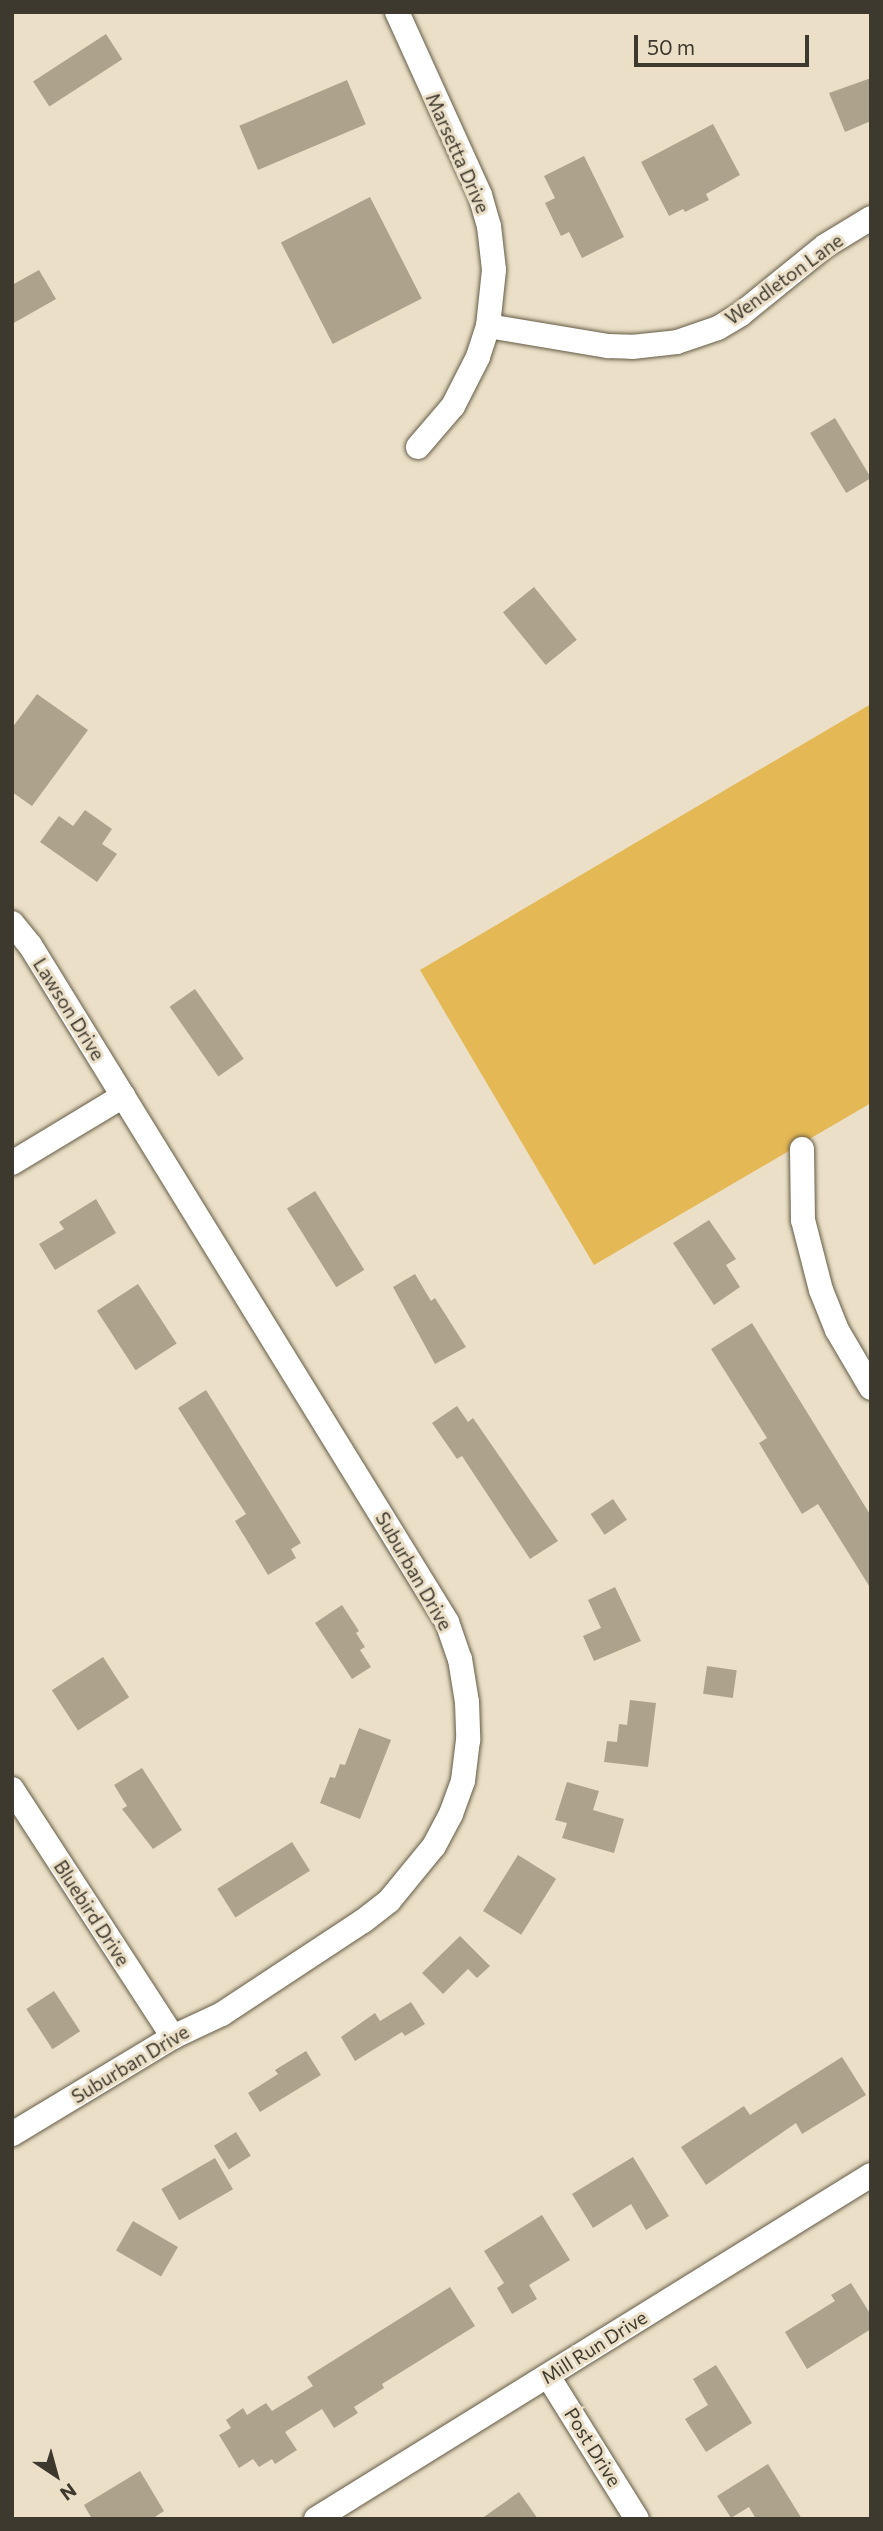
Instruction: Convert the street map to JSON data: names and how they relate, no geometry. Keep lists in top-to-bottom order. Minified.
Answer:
{"streets":{"street":["Marsetta Drive","Wendleton Lane","Lawson Drive","Suburban Drive","Bluebird Drive","Mill Run Drive","Post Drive"]},"crossings":[["Marsetta Drive","Wendleton Lane"],["Lawson Drive","Suburban Drive"],["Suburban Drive","Bluebird Drive"],["Mill Run Drive","Post Drive"]],"scale_bar":"50 m","north":"bottom right"}
